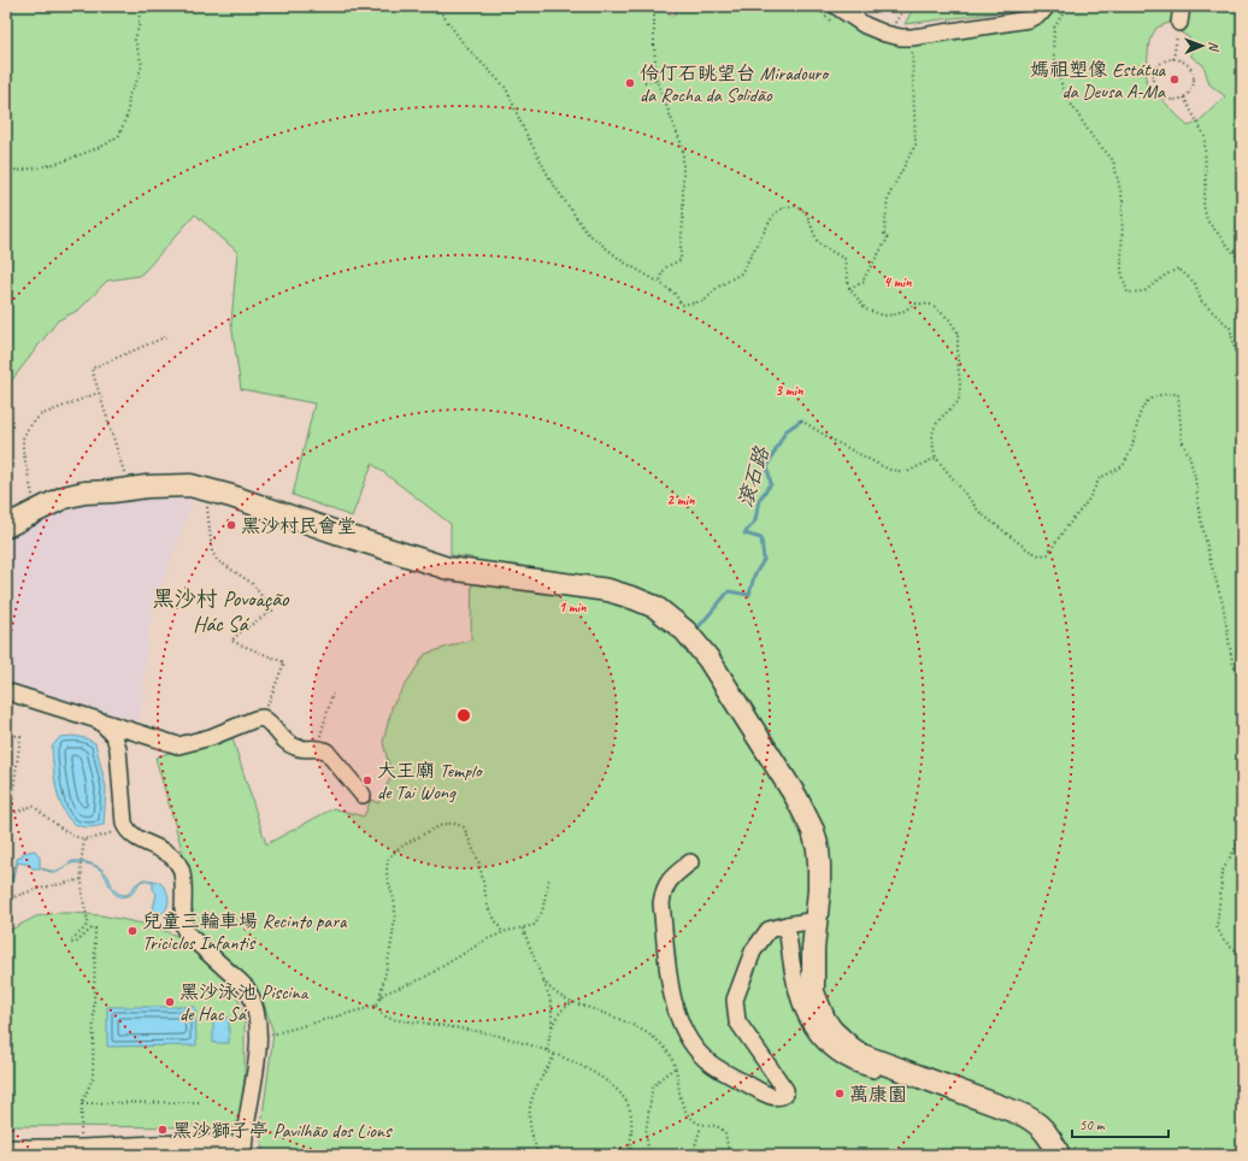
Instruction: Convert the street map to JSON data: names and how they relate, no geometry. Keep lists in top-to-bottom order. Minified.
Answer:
{"districts":["黑沙村 Povoação Hác Sá"],"water":["滾石路"],"places":["媽祖塑像 Estátua da Deusa A-Ma","伶仃石眺望台 Miradouro da Rocha da Solidão","黑沙村民會堂","大王廟 Templo de Tai Wong","兒童三輪車場 Recinto para Triciclos Infantis","黑沙泳池 Piscina de Hac Sá","萬康園","黑沙獅子亭 Pavilhão dos Lions"],"scale_bar":"50 m","north":"right","rings":["4 min","3 min","2 min","1 min"]}
